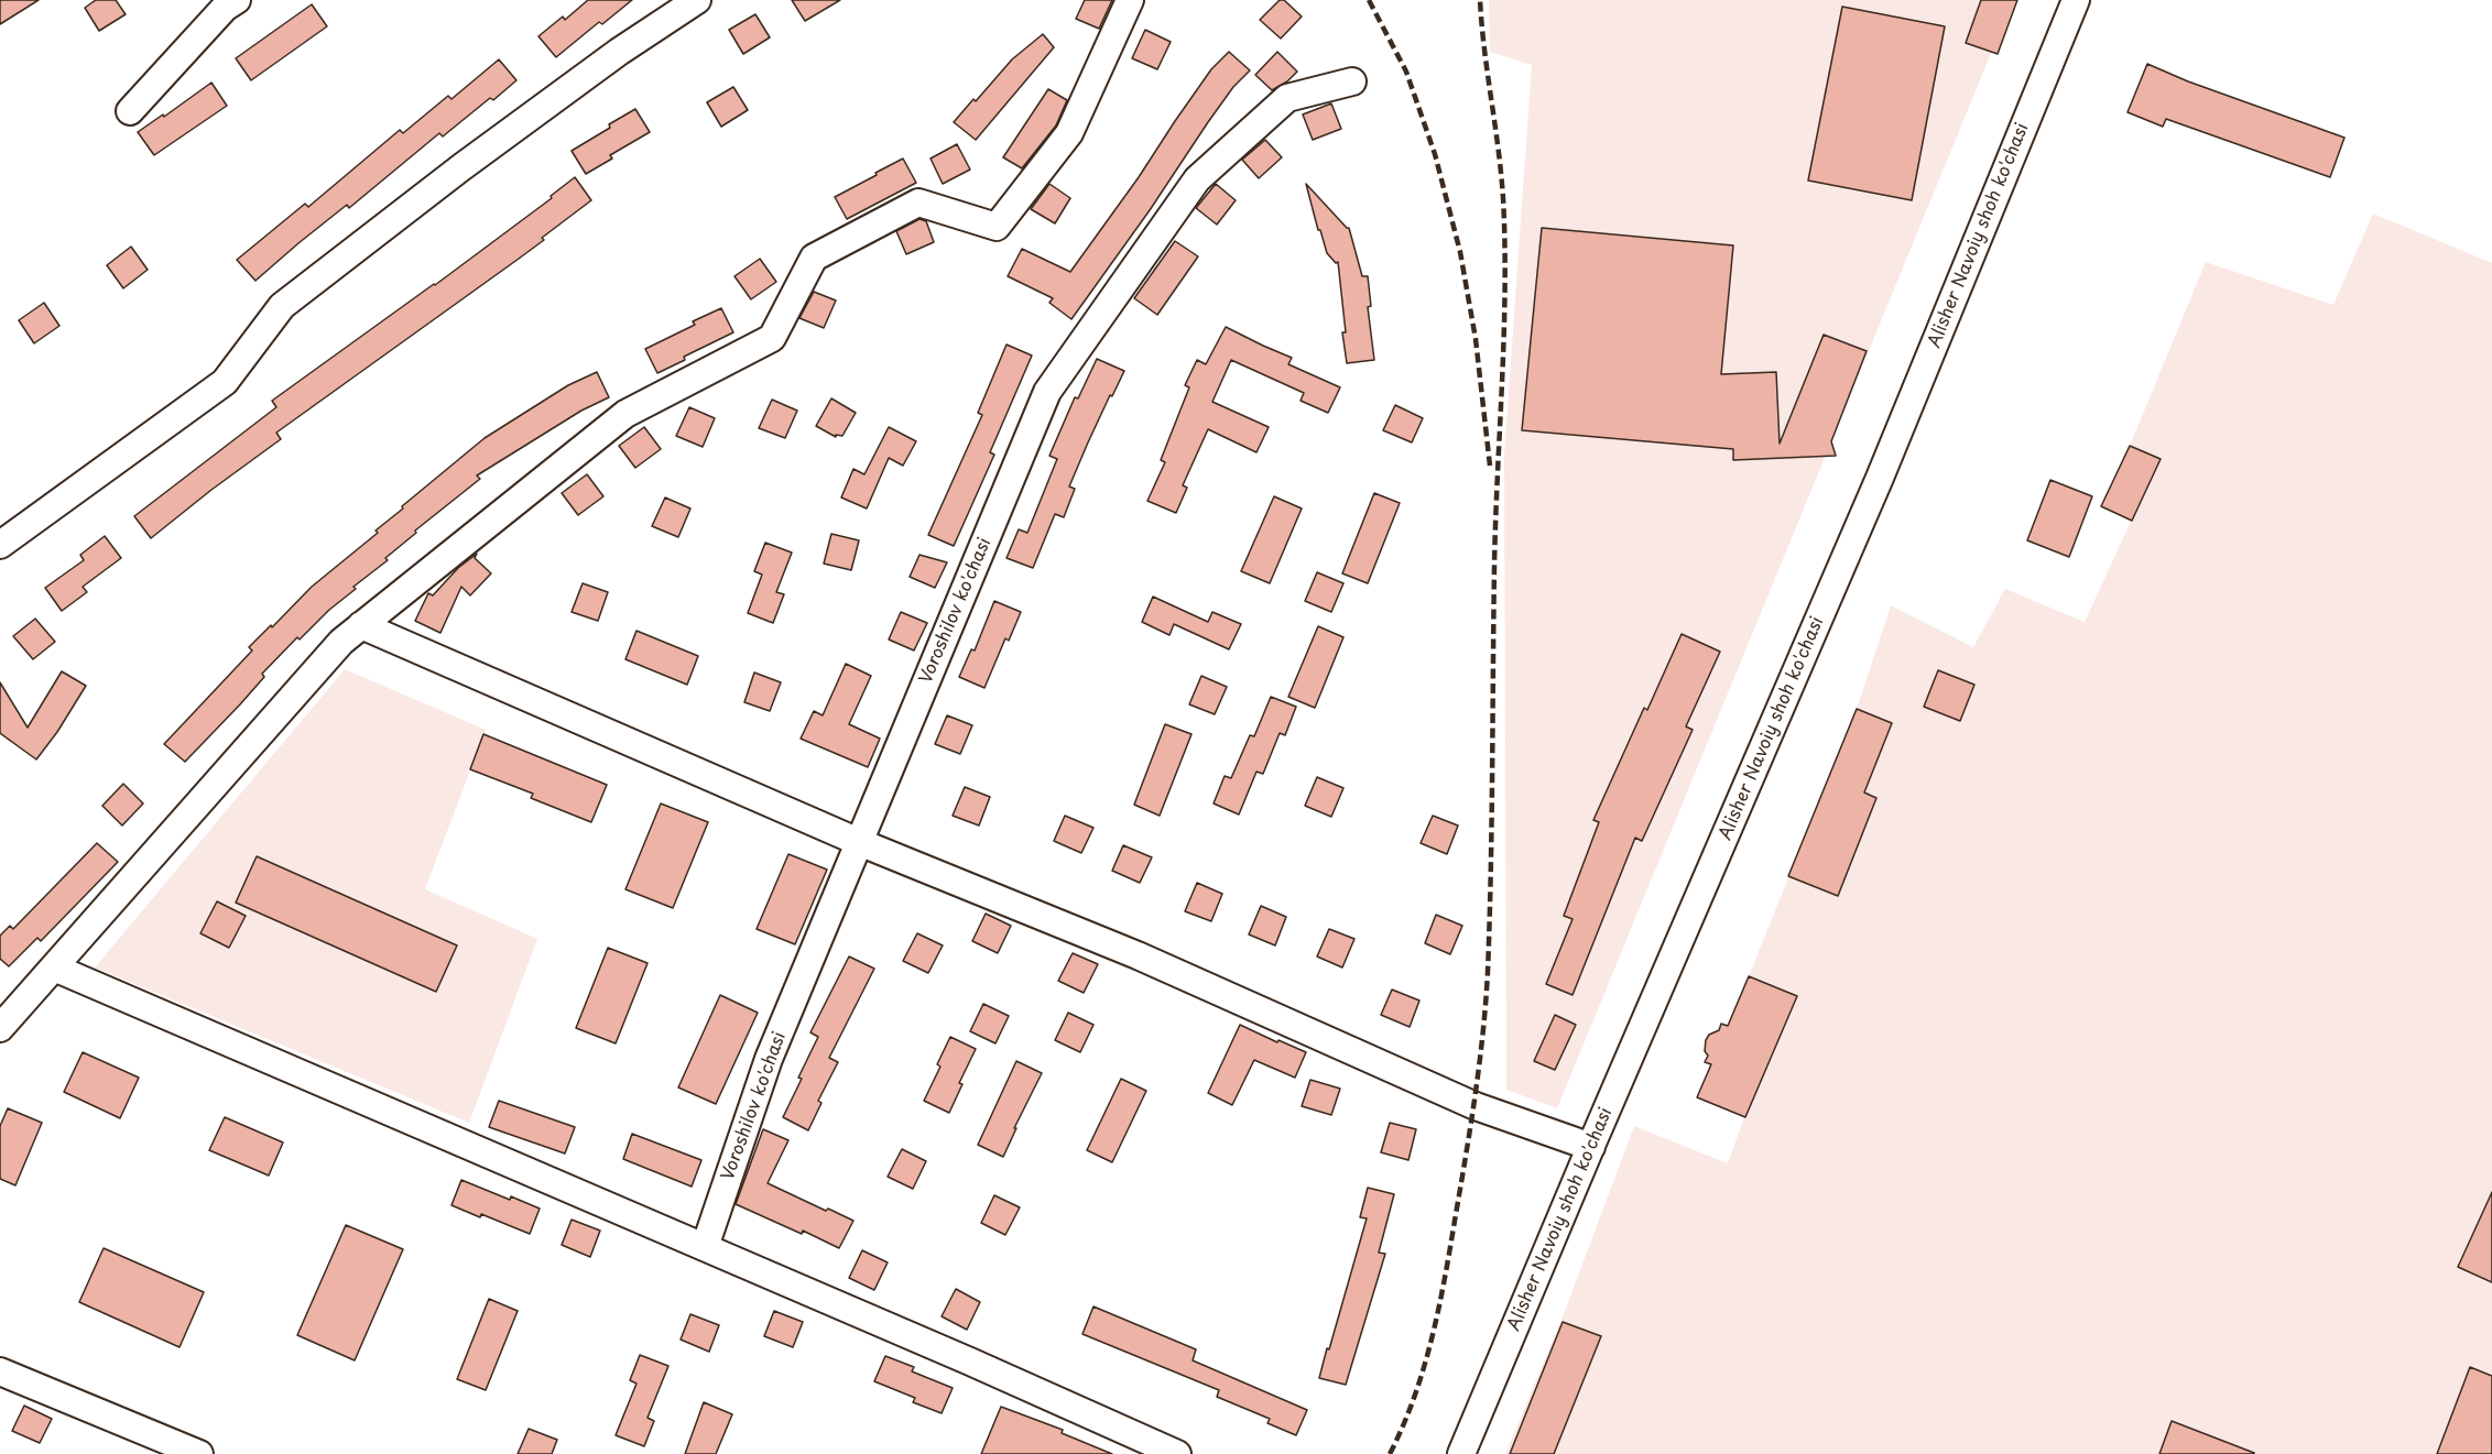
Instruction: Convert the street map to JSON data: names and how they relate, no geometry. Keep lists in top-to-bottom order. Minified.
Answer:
{"streets":{"street":["Alisher Navoiy shoh ko'chasi","Voroshilov ko'chasi"]}}
